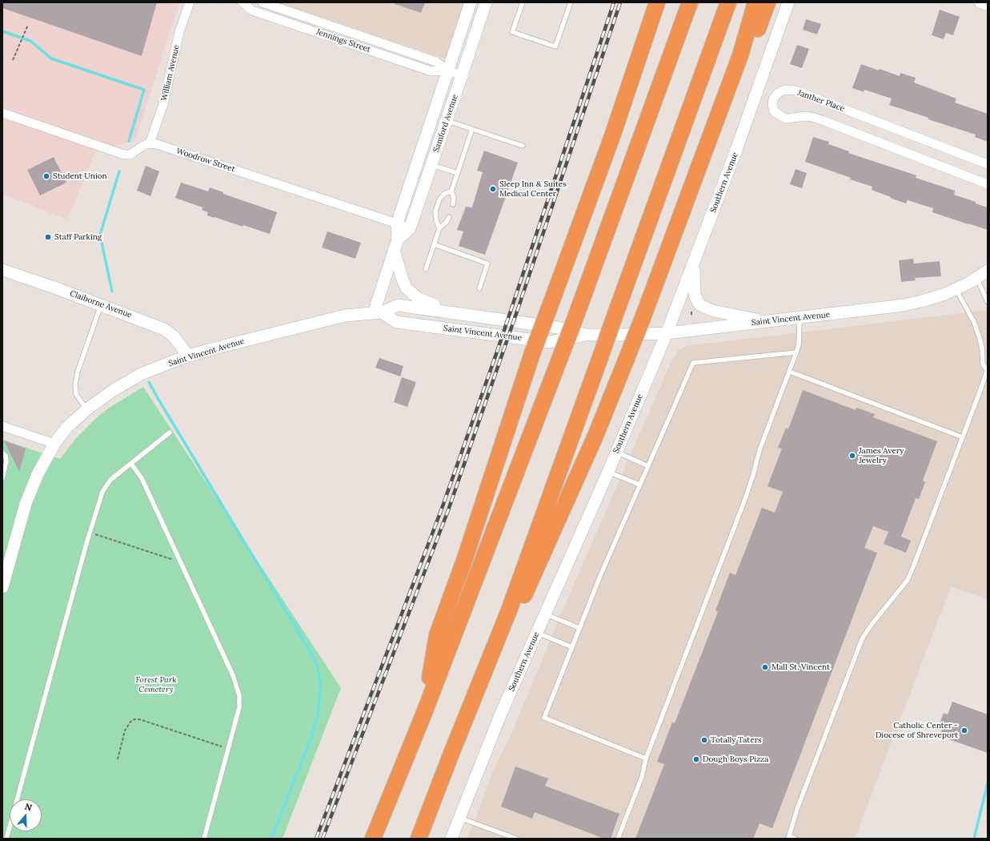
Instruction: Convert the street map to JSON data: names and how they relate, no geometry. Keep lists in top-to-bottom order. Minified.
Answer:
{"streets":{"street":["Jennings Street","William Avenue","Janther Place","Samford Avenue","Woodrow Street","Southern Avenue","Claiborne Avenue","Saint Vincent Avenue"]},"crossings":[["Jennings Street","Samford Avenue"],["William Avenue","Woodrow Street"],["Samford Avenue","Woodrow Street"],["Samford Avenue","Saint Vincent Avenue"],["Southern Avenue","Saint Vincent Avenue"],["Claiborne Avenue","Saint Vincent Avenue"]],"parks":["Forest Park Cemetery"],"places":["Student Union","Sleep Inn & Suites Medical Center","Staff Parking","James Avery Jewelry","Mall St. Vincent","Catholic Center - Diocese of Shreveport","Totally Taters","Dough Boys Pizza"],"north":"top"}
